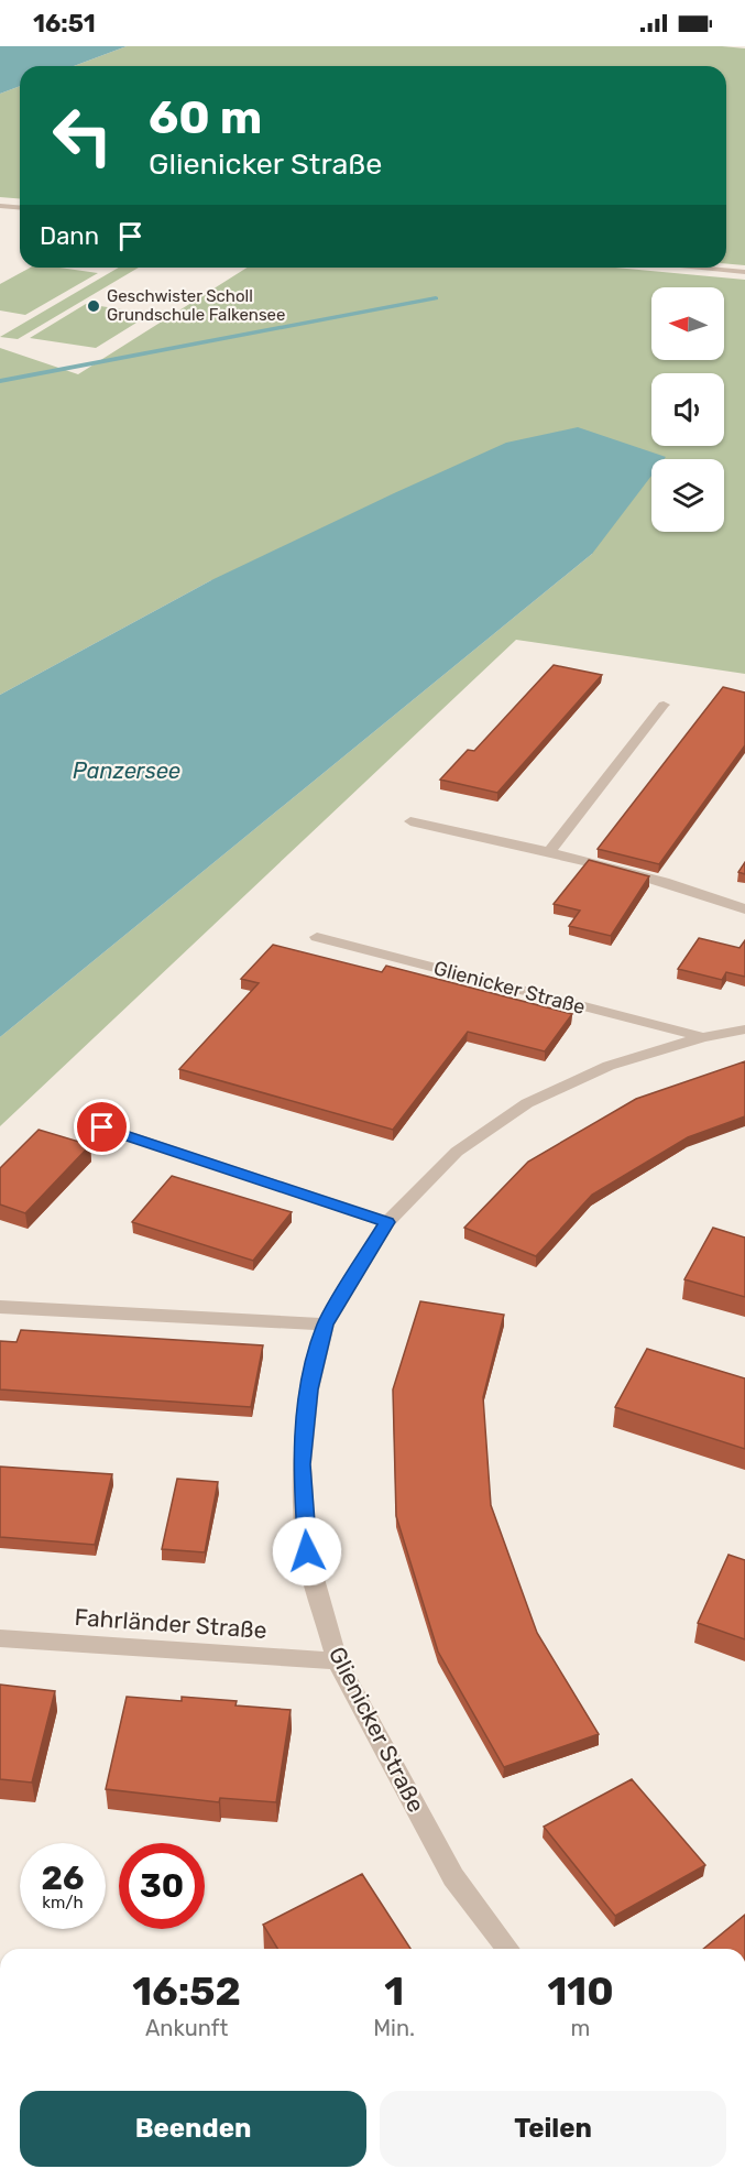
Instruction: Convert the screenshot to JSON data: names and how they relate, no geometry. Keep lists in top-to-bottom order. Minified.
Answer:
{"streets":{"street":["Glienicker Straße","Fahrländer Straße"]},"crossings":[["Glienicker Straße","Fahrländer Straße"]],"water":["Panzersee"],"places":["Geschwister Scholl Grundschule Falkensee"],"north":"left","page":{"status":"16:51","turn":["60 m","Glienicker Straße"],"then":"Dann","speed":"26 km/h","limit":"30","eta":["16:52","Ankunft","1","Min.","110","m"],"buttons":["Beenden","Teilen"]}}
